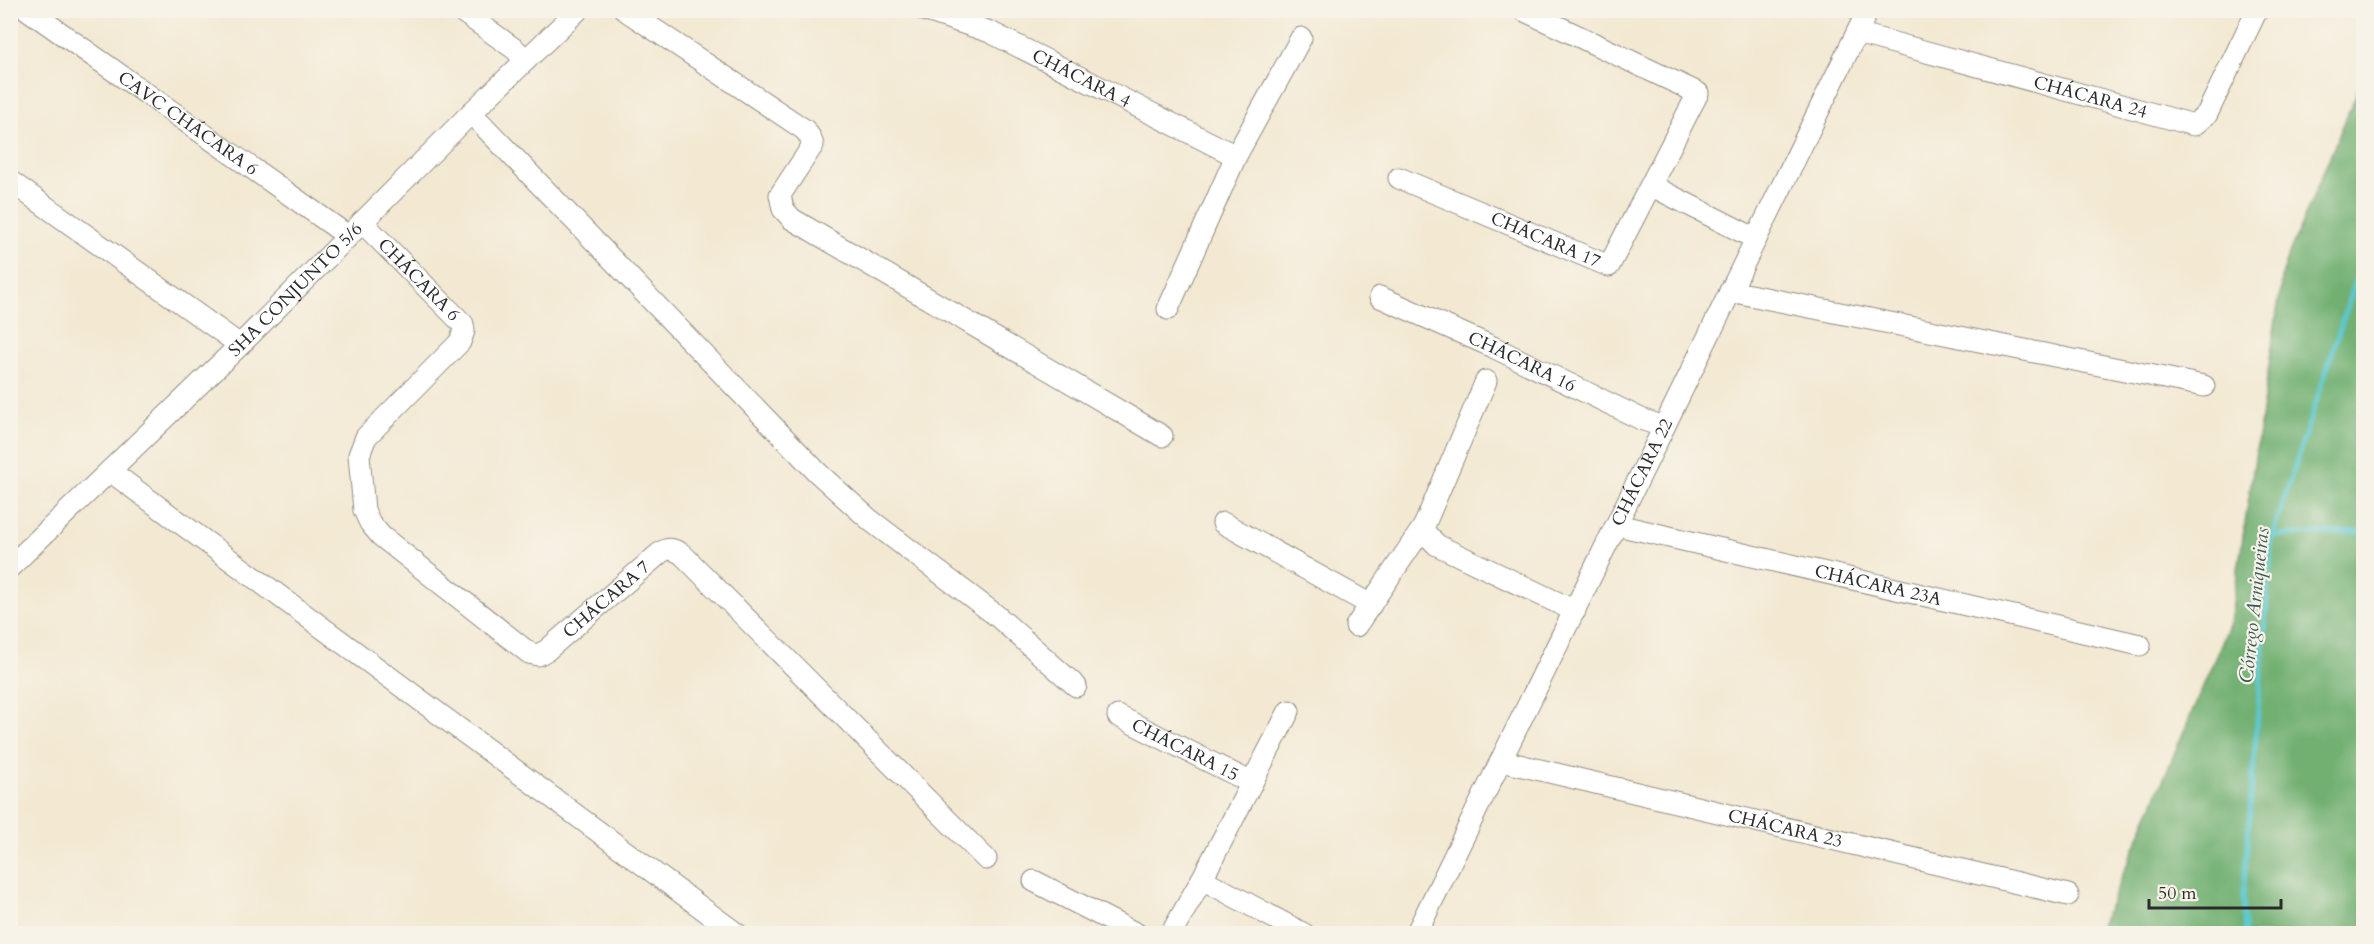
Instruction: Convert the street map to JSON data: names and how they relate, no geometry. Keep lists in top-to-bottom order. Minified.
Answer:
{"streets":{"street":["CHÁCARA 4","CHÁCARA 24","CAVC CHÁCARA 6","CHÁCARA 17","CHÁCARA 6","SHA CONJUNTO 5/6","CHÁCARA 16","CHÁCARA 22","CHÁCARA 23A","CHÁCARA 7","CHÁCARA 15","CHÁCARA 23"]},"crossings":[["CHÁCARA 24","CHÁCARA 22"],["CAVC CHÁCARA 6","CHÁCARA 6"],["CAVC CHÁCARA 6","SHA CONJUNTO 5/6"],["CHÁCARA 6","SHA CONJUNTO 5/6"],["CHÁCARA 6","CHÁCARA 7"],["CHÁCARA 16","CHÁCARA 22"],["CHÁCARA 22","CHÁCARA 23A"],["CHÁCARA 22","CHÁCARA 23"]],"water":["Córrego Arniqueiras"],"scale_bar":"50 m"}
